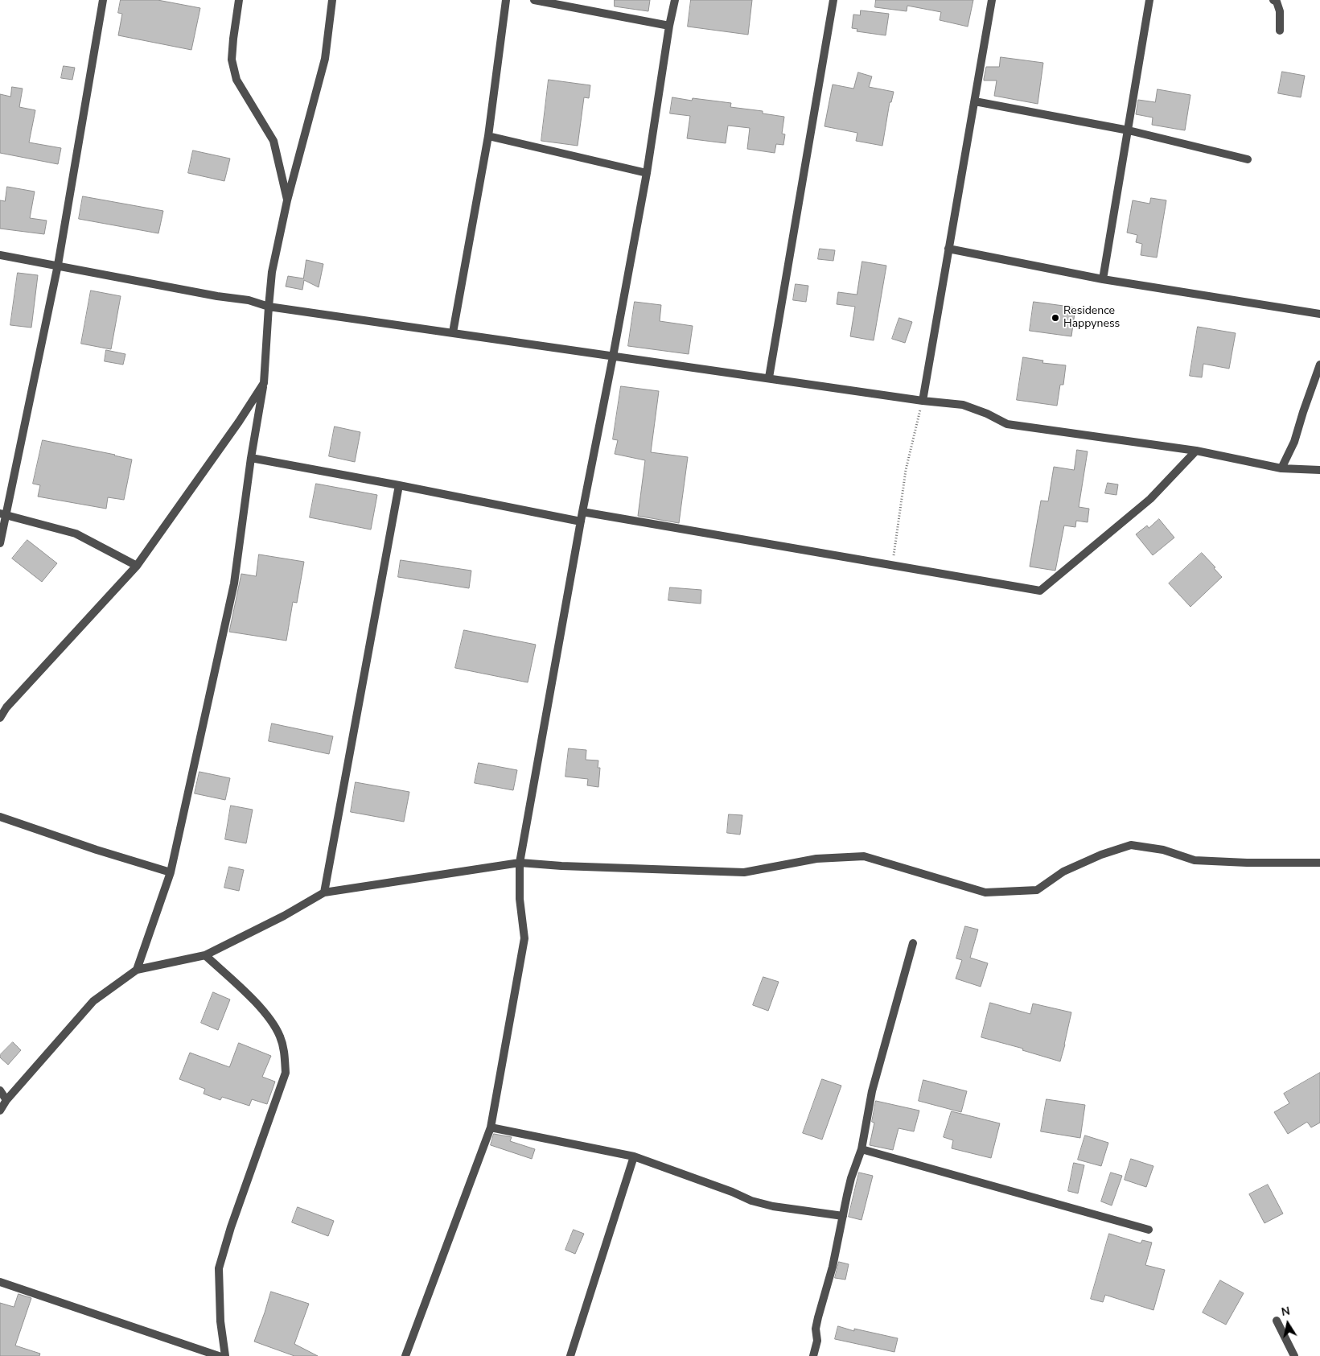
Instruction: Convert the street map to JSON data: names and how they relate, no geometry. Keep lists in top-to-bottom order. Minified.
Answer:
{"places":["Residence Happyness"],"north":"top"}
